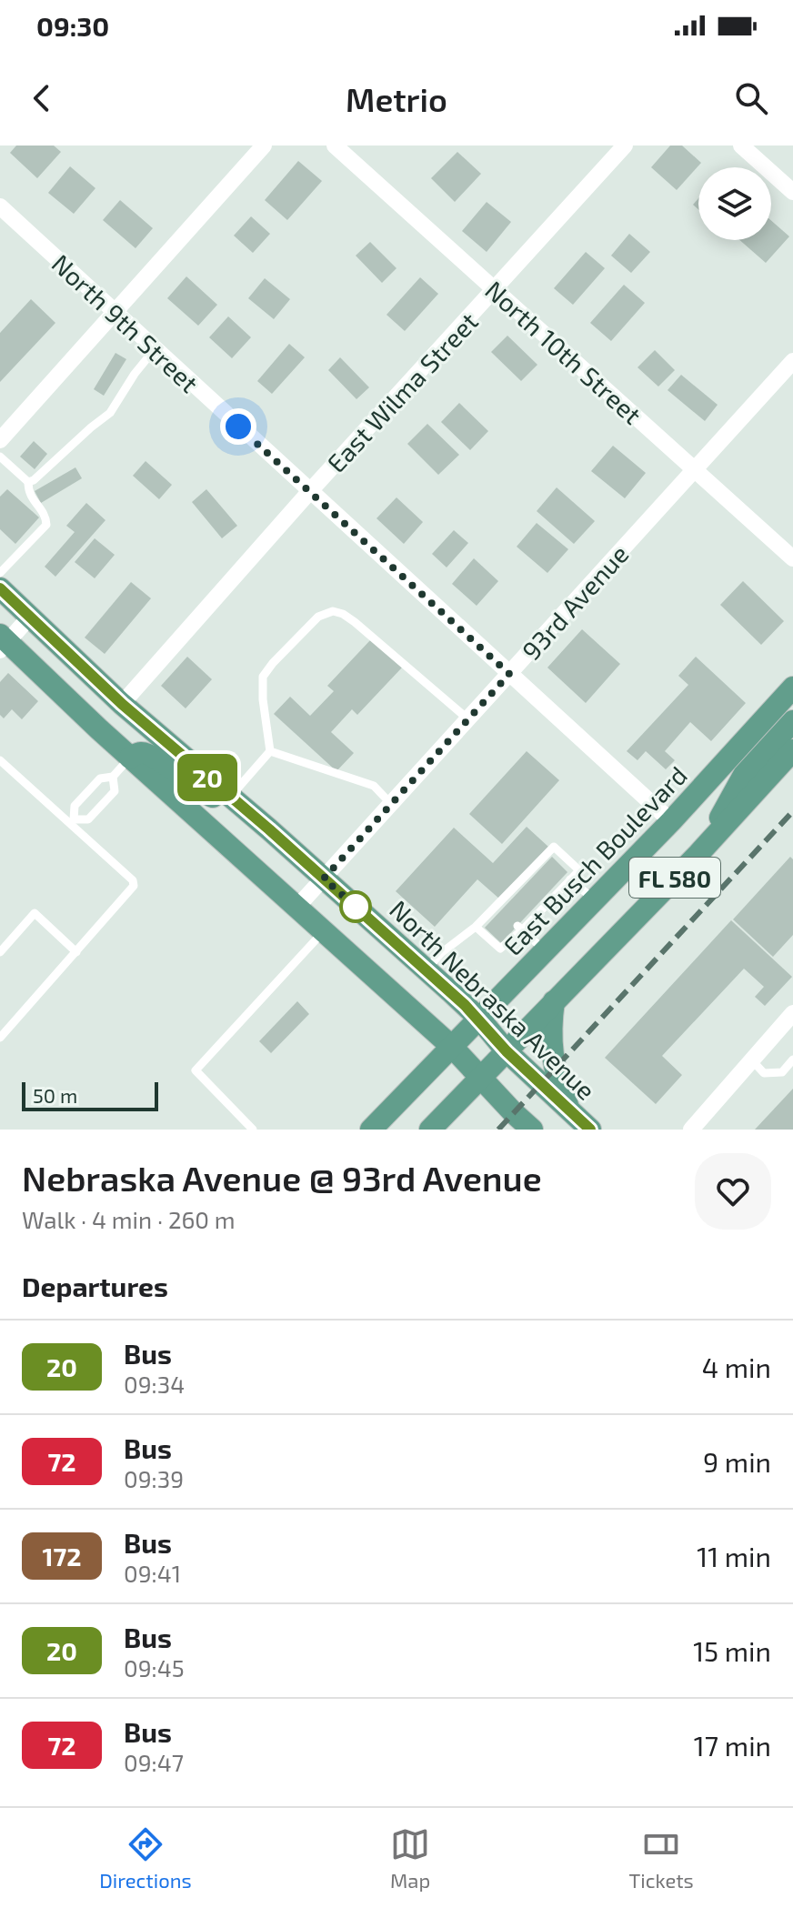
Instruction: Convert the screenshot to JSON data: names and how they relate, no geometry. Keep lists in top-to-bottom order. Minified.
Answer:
{"streets":{"main road":["East Busch Boulevard","FL 580","North Nebraska Avenue"],"street":["North 9th Street","North 10th Street","East Wilma Street","93rd Avenue"]},"crossings":[["North 9th Street","East Wilma Street"],["North 9th Street","93rd Avenue"],["North 9th Street","East Busch Boulevard"],["North 10th Street","East Wilma Street"],["North 10th Street","93rd Avenue"],["East Wilma Street","North Nebraska Avenue"],["93rd Avenue","North Nebraska Avenue"],["East Busch Boulevard","North Nebraska Avenue"],["FL 580","North Nebraska Avenue"]],"lines":["bus line 20"],"scale_bar":"50 m","page":{"status":"09:30","header":"Metrio","on_map":"20","scale":"50 m","heading":[["Nebraska Avenue @ 93rd Avenue","Walk · 4 min · 260 m"],"Departures"],"list":[{"mark":"20","name":"Bus","note":"09:34","value":"4 min"},{"mark":"72","name":"Bus","note":"09:39","value":"9 min"},{"mark":"172","name":"Bus","note":"09:41","value":"11 min"},{"mark":"20","name":"Bus","note":"09:45","value":"15 min"},{"mark":"72","name":"Bus","note":"09:47","value":"17 min"}],"tabs":["Directions","Map","Tickets"]}}
